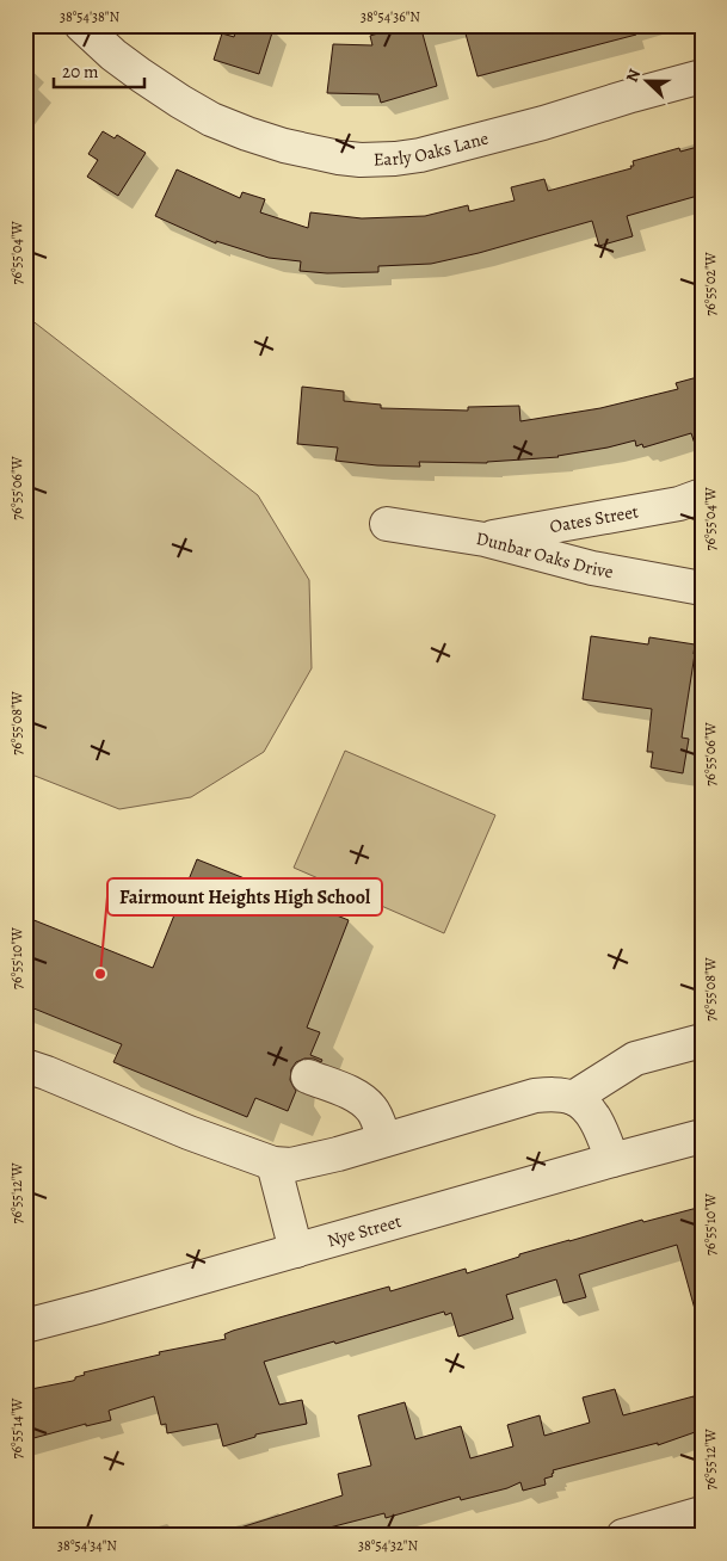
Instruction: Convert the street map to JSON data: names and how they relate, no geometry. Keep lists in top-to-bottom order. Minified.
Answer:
{"streets":{"street":["Early Oaks Lane","Oates Street","Dunbar Oaks Drive","Nye Street"]},"crossings":[["Oates Street","Dunbar Oaks Drive"]],"places":["Fairmount Heights High School"],"scale_bar":"20 m","north":"left","coordinates":["38°54'38\"N","38°54'36\"N","76°55'04\"W","76°55'02\"W","76°55'06\"W","76°55'08\"W","76°55'10\"W","76°55'12\"W","76°55'14\"W","38°54'34\"N","38°54'32\"N"]}
